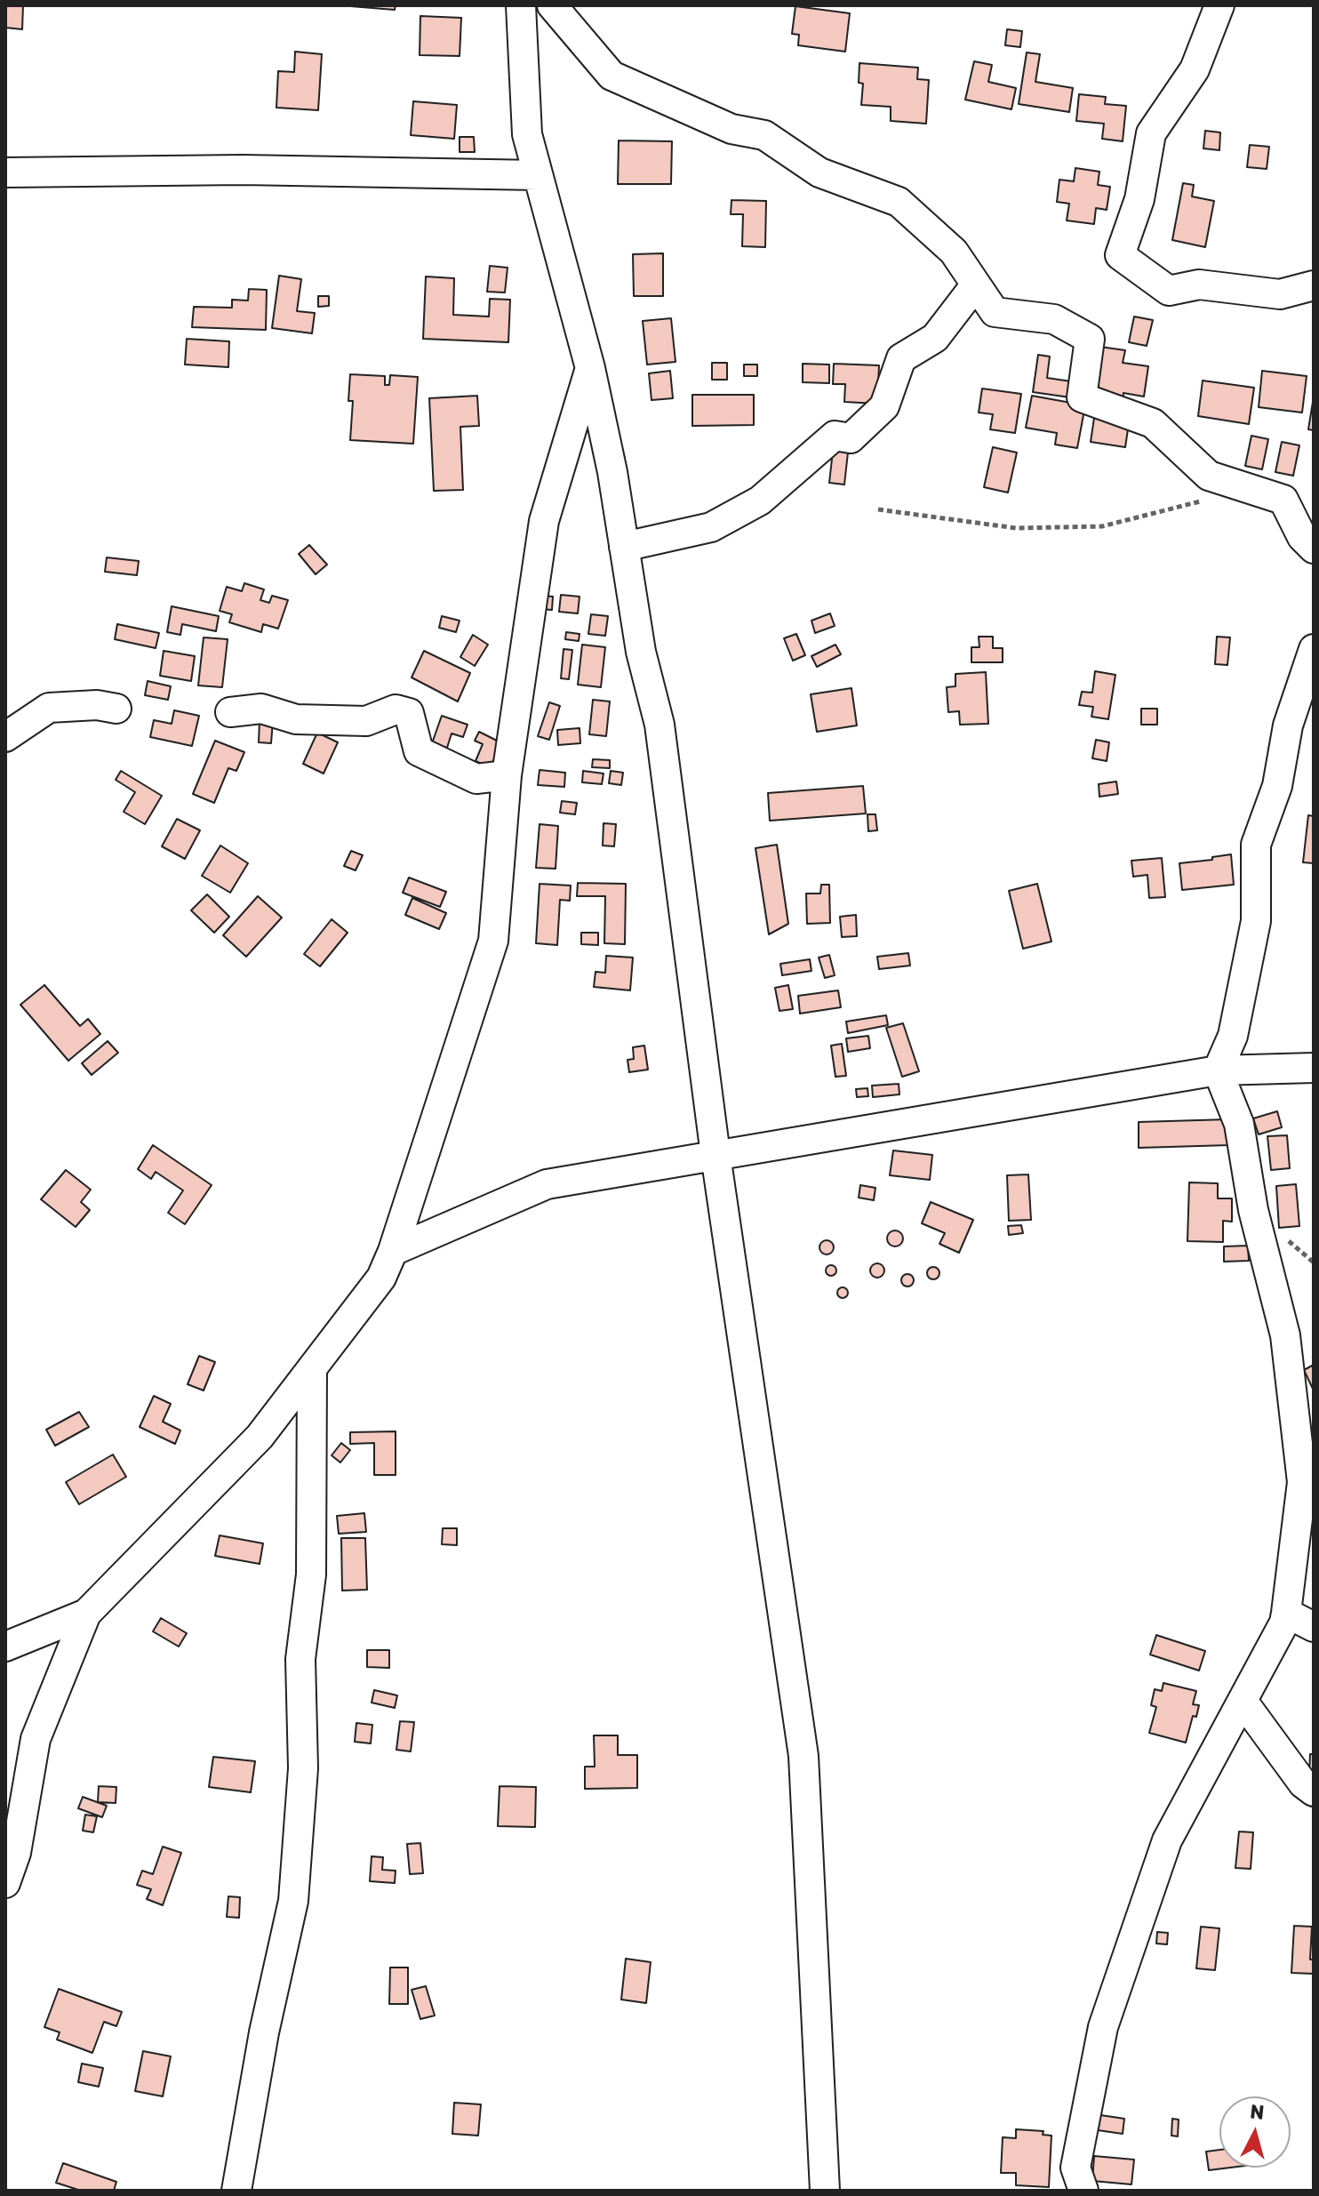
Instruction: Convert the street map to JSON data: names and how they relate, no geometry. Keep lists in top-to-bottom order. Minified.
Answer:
{"north":"top"}
